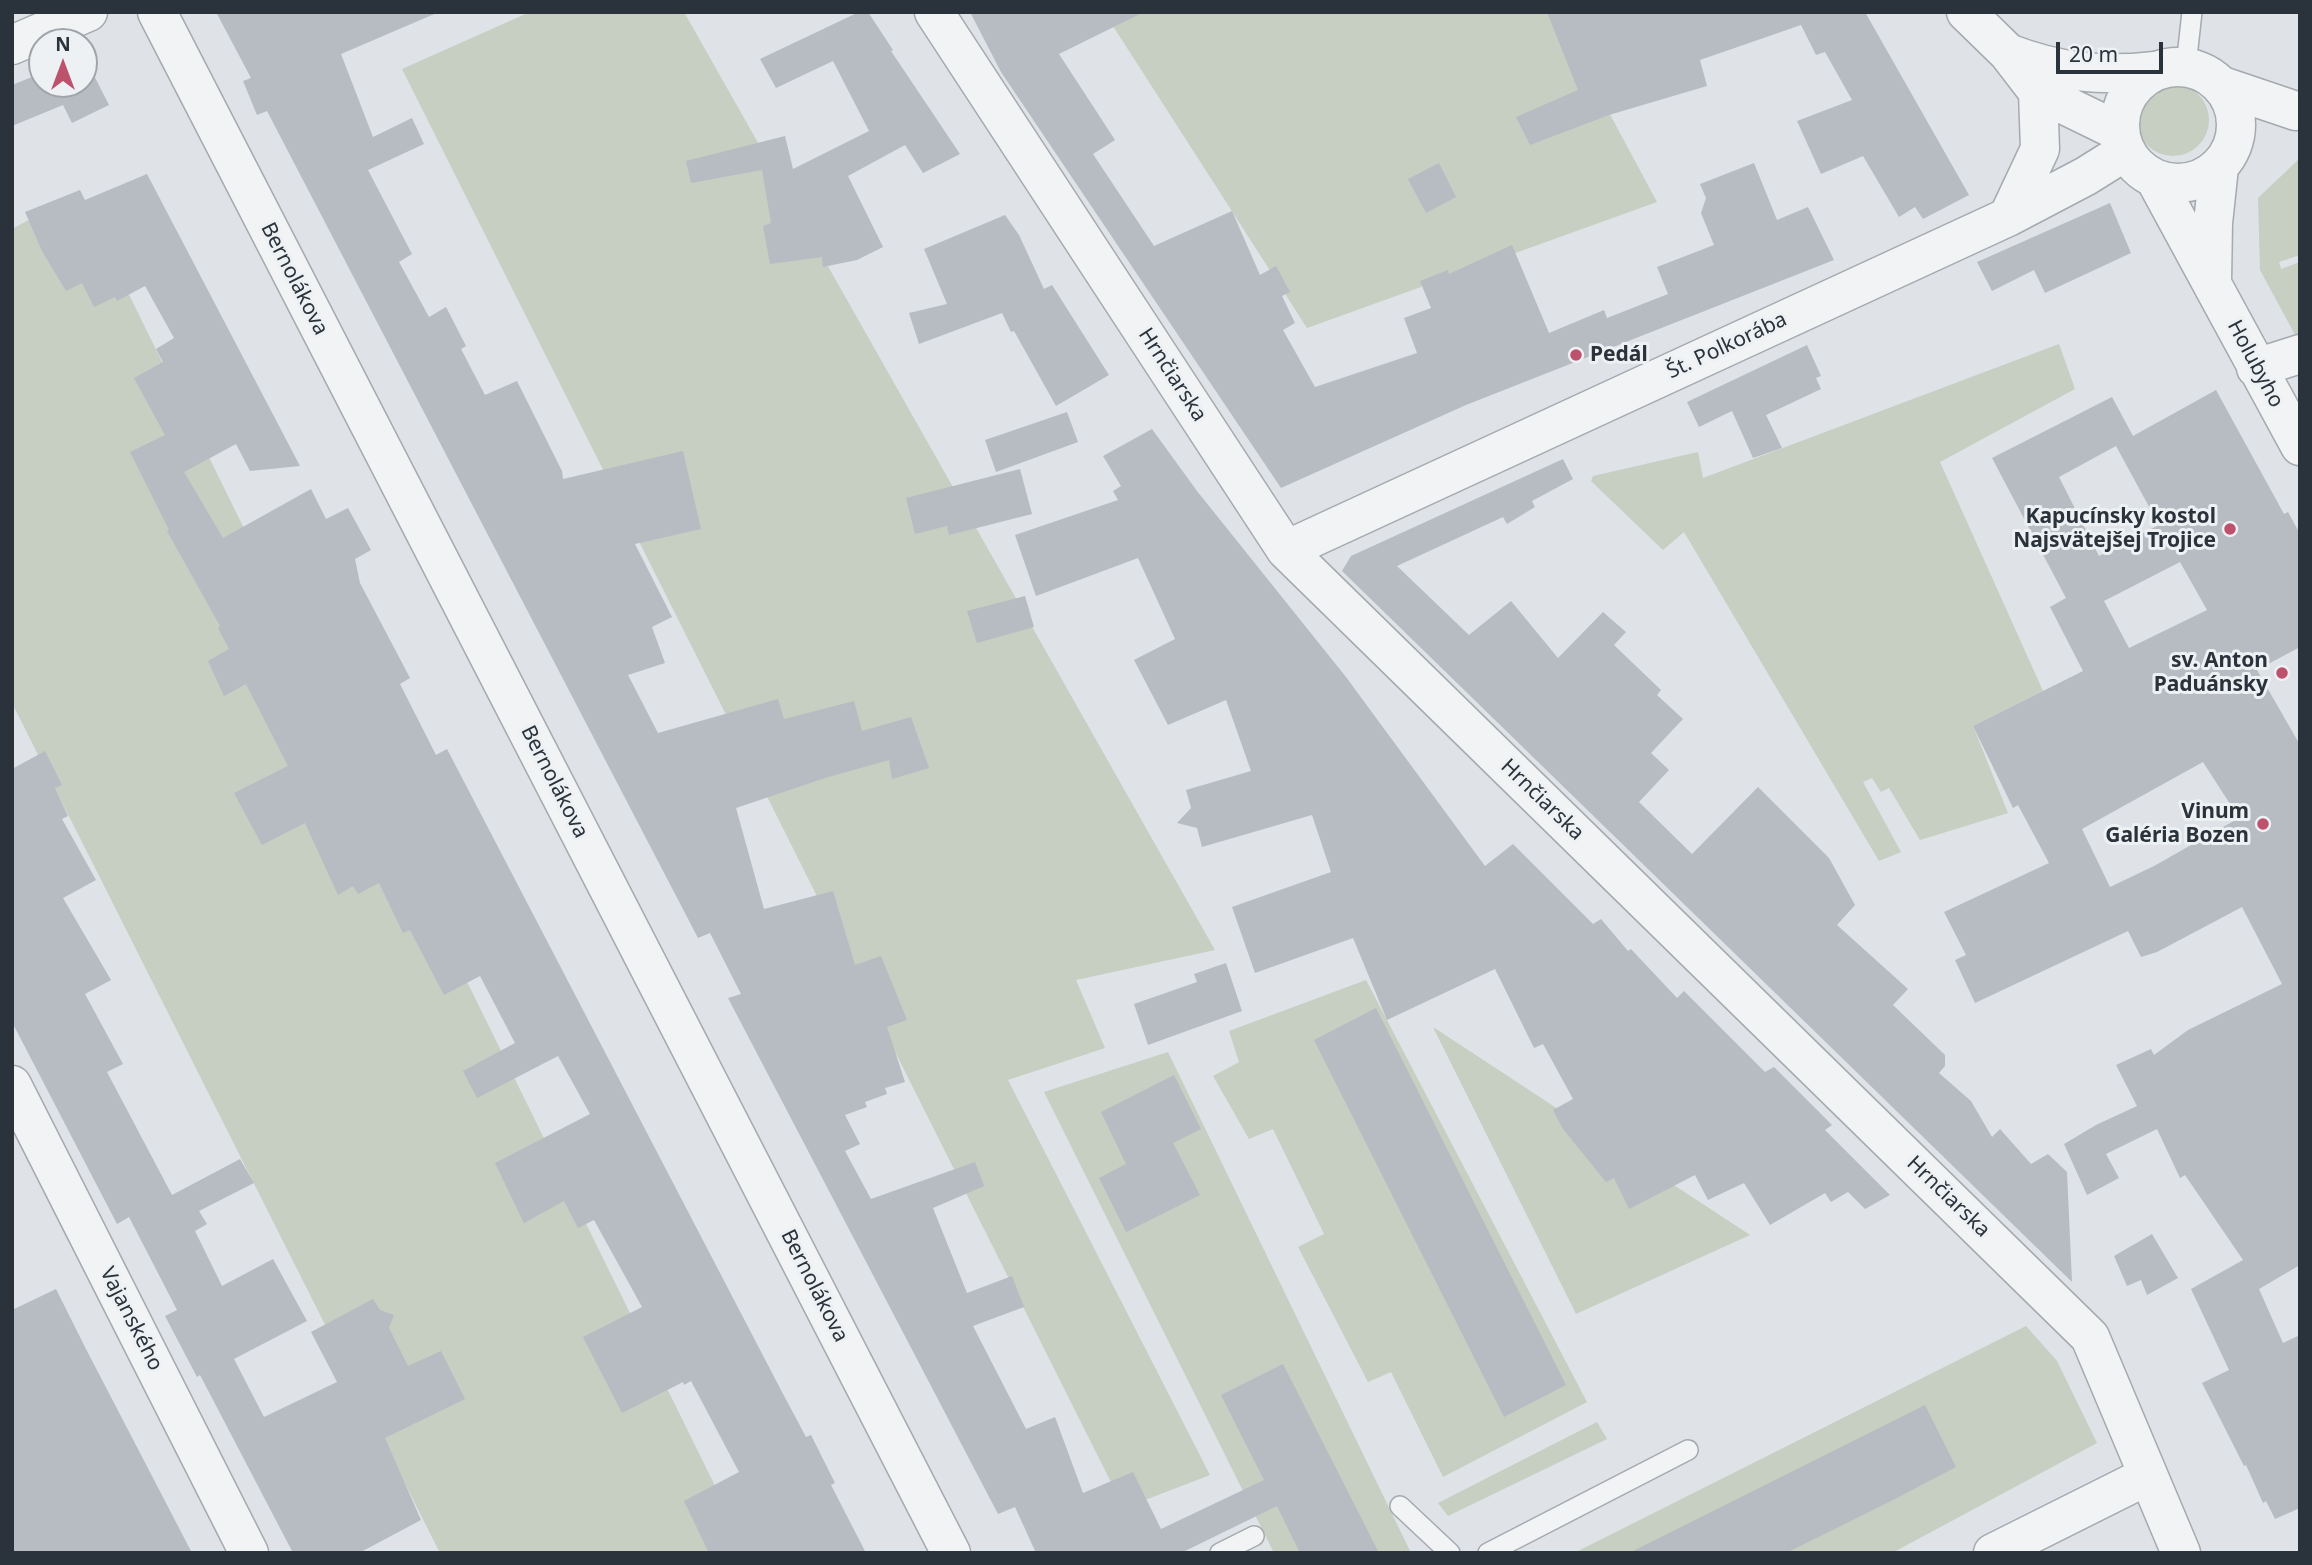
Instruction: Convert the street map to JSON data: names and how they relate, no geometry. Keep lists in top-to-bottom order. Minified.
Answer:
{"streets":{"street":["Bernolákova","Št. Polkorába","Holubyho","Hrnčiarska","Vajanského"]},"crossings":[["Št. Polkorába","Holubyho"],["Št. Polkorába","Hrnčiarska"]],"places":["Pedál","Kapucínsky kostol Najsvätejšej Trojice","sv. Anton Paduánsky","Vinum Galéria Bozen"],"scale_bar":"20 m","north":"top"}
